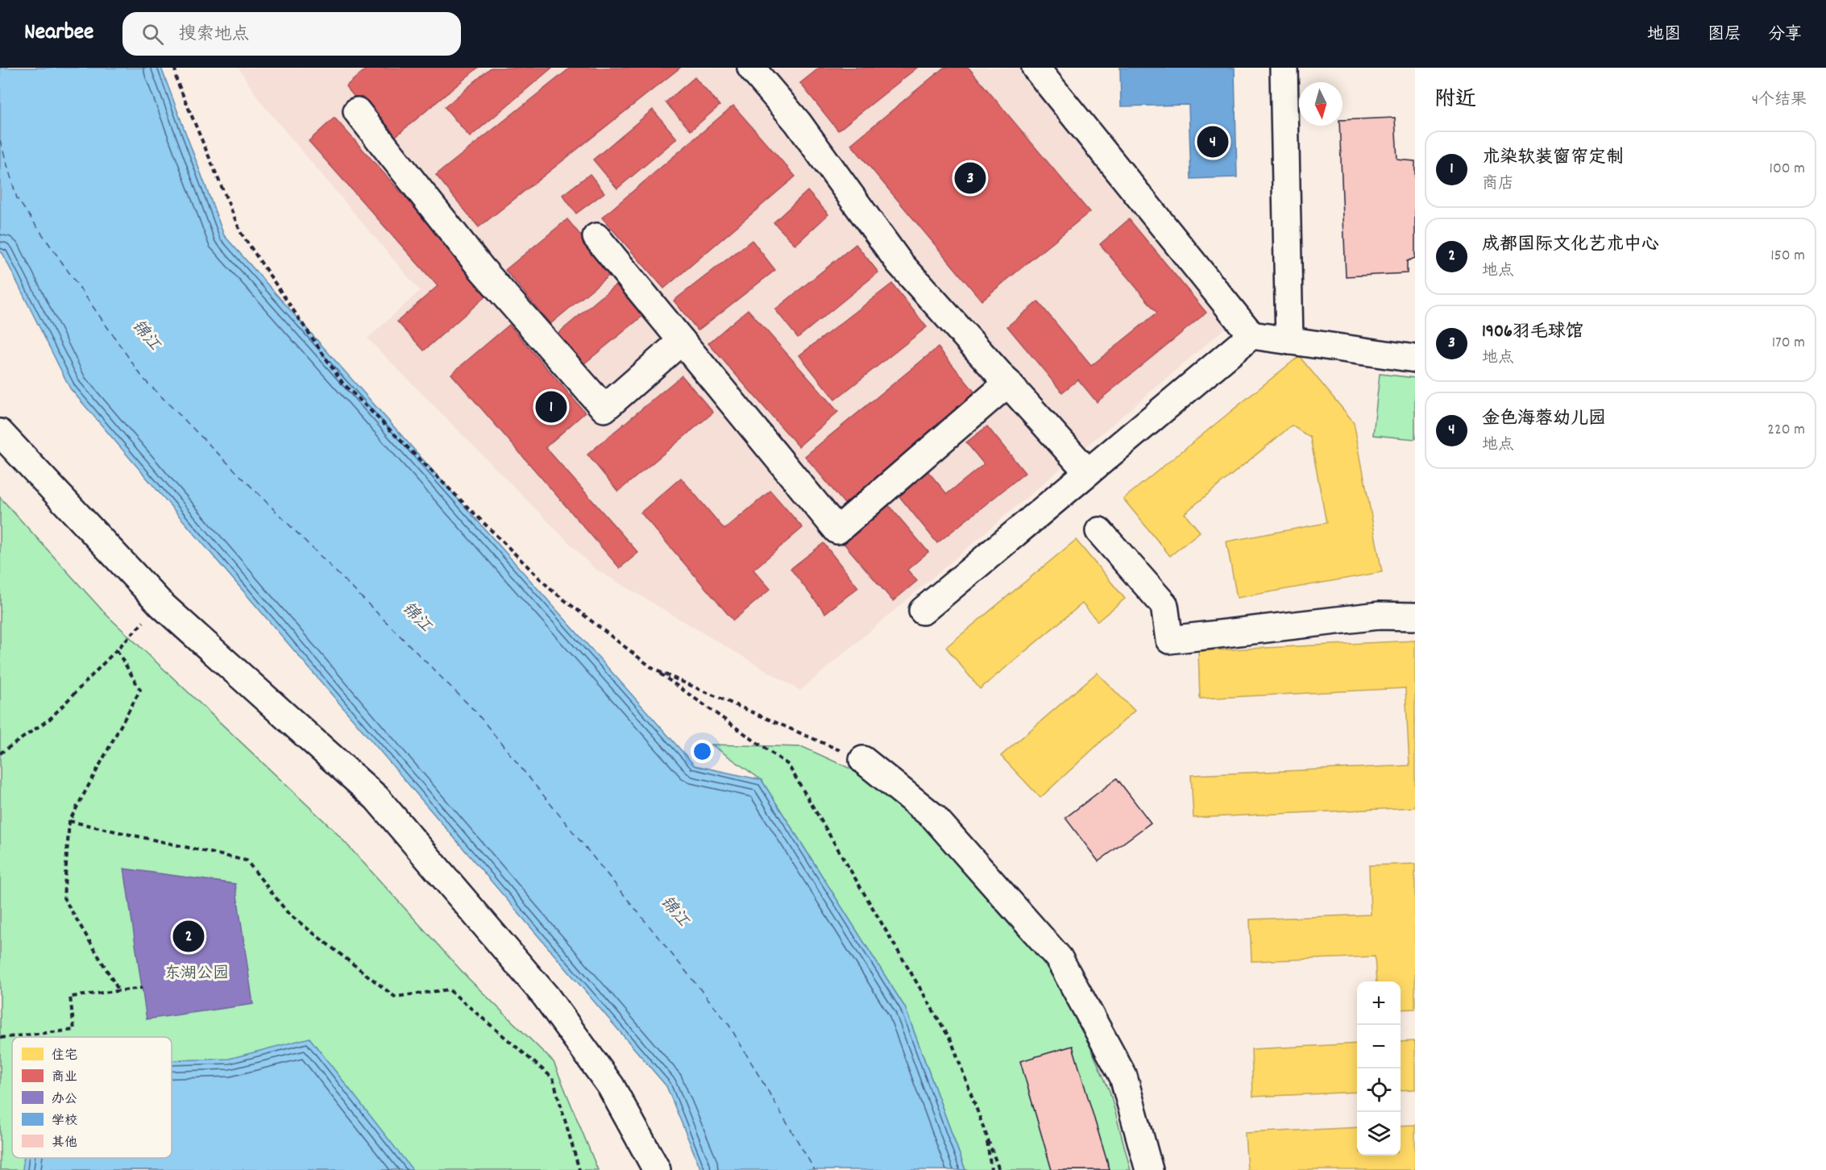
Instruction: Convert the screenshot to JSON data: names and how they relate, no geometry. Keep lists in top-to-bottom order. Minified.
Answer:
{"water":["锦江"],"parks":["东湖公园"],"legend":["住宅","商业","办公","学校","其他"],"north":"bottom","page":{"header":"Nearbee","search":"搜索地点","nav":["地图","图层","分享"],"heading":["附近","4个结果"],"pins":["4","3","1","2"],"list":[{"mark":"1","name":"术染软装窗帘定制","note":"商店","value":"100 m"},{"mark":"2","name":"成都国际文化艺术中心","note":"地点","value":"150 m"},{"mark":"3","name":"1906羽毛球馆","note":"地点","value":"170 m"},{"mark":"4","name":"金色海蓉幼儿园","note":"地点","value":"220 m"}],"map_buttons":["+","−"]}}
